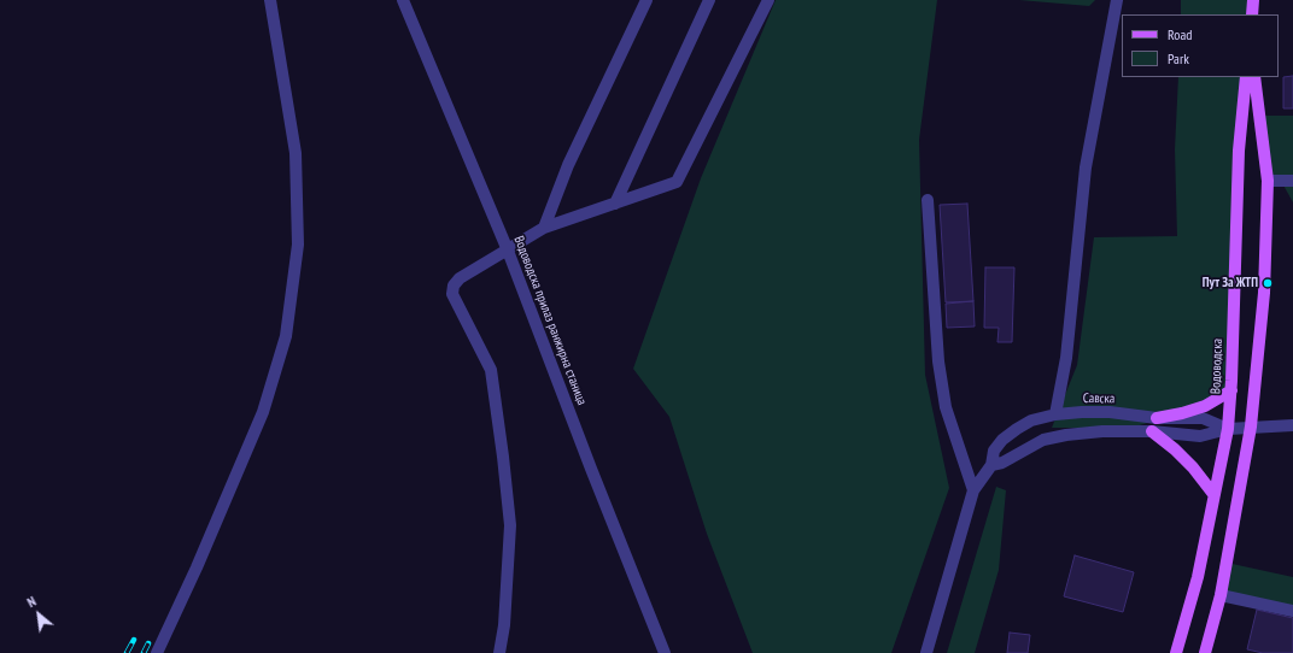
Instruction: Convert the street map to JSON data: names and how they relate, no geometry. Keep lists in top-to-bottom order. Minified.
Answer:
{"streets":{"main road":["Водоводска"],"street":["Водоводска прилаз ранжирна станица","Савска"]},"crossings":[["Водоводска","Савска"]],"places":["Пут За ЖТП"],"legend":["Road","Park"],"north":"top left"}
